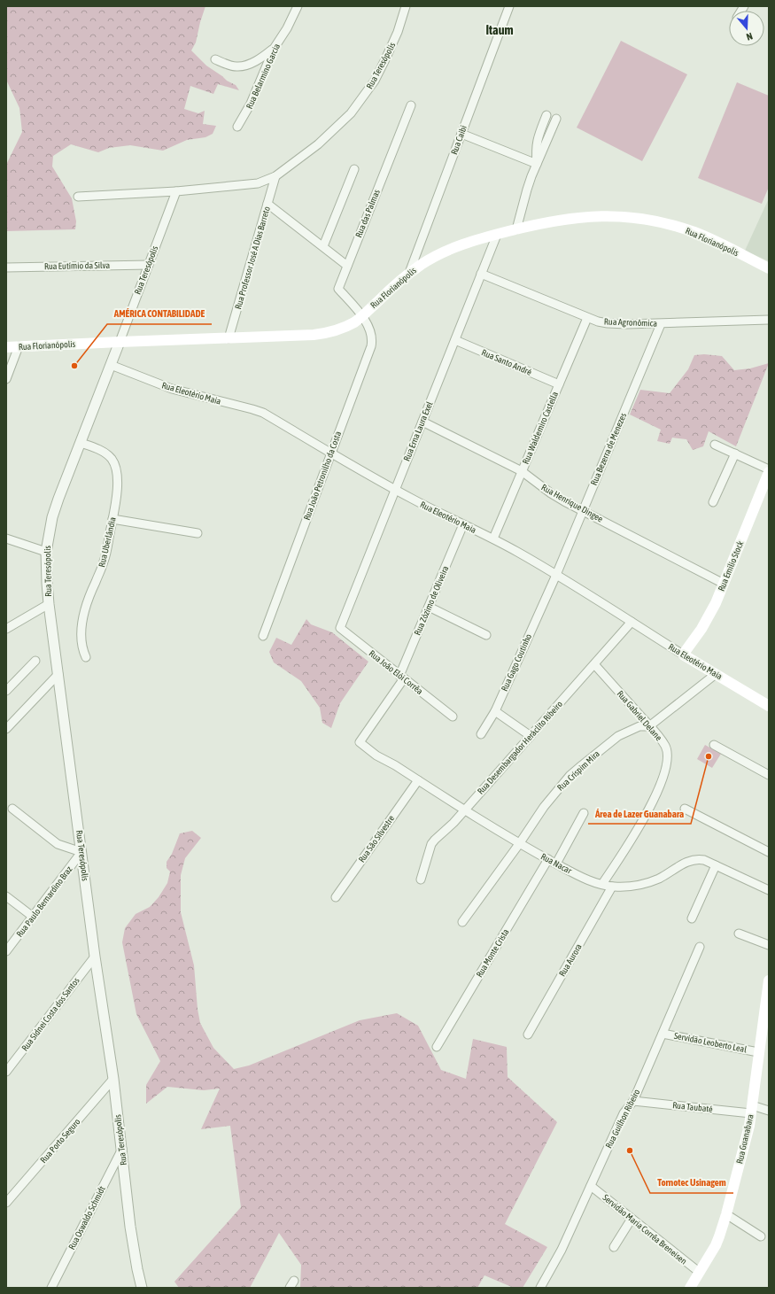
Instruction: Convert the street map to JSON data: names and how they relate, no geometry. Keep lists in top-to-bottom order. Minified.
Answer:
{"streets":{"main road":["Rua Florianópolis","Rua Eleotério Maia","Rua Emílio Stock","Rua Guanabara"],"street":["Rua Teresópolis","Rua Belarmino Garcia","Rua Caibi","Rua das Palmas","Rua Professor José A Dias Barreto","Rua Eutímio da Silva","Rua Agronômica","Rua Santo André","Rua Waldemiro Castella","Rua Erna Laura Exel","Rua Bezerra de Menezes","Rua João Petronilho da Costa","Rua Henrique Dingee","Rua Uberlândia","Rua Zózimo de Oliveira","Rua Gago Coutinho","Rua João Elói Corrêa","Rua Gabriel Delane","Rua Desembargador Heráclito Ribeiro","Rua Crispim Mira","Rua São Silvestre","Rua Nacar","Rua Paulo Bernardino Braz","Rua Monte Crista","Rua Aurora","Rua Sidnei Costa dos Santos","Servidão Leoberto Leal","Rua Taubaté","Rua Guilhon Ribeiro","Rua Porto Seguro","Rua Oswaldo Schmidt","Servidão Maria Corrêa Breneisen"]},"crossings":[["Rua Teresópolis","Rua Florianópolis"],["Rua Teresópolis","Rua Professor José A Dias Barreto"],["Rua Teresópolis","Rua Eutímio da Silva"],["Rua Teresópolis","Rua Eleotério Maia"],["Rua Teresópolis","Rua Uberlândia"],["Rua Teresópolis","Rua Paulo Bernardino Braz"],["Rua Teresópolis","Rua Sidnei Costa dos Santos"],["Rua Teresópolis","Rua Porto Seguro"],["Rua Teresópolis","Rua Oswaldo Schmidt"],["Rua Caibi","Rua Florianópolis"],["Rua das Palmas","Rua Florianópolis"],["Rua das Palmas","Rua João Petronilho da Costa"],["Rua Florianópolis","Rua Professor José A Dias Barreto"],["Rua Florianópolis","Rua Erna Laura Exel"],["Rua Florianópolis","Rua João Petronilho da Costa"],["Rua Agronômica","Rua Waldemiro Castella"],["Rua Agronômica","Rua Erna Laura Exel"],["Rua Agronômica","Rua Bezerra de Menezes"],["Rua Santo André","Rua Waldemiro Castella"],["Rua Santo André","Rua Erna Laura Exel"],["Rua Eleotério Maia","Rua Waldemiro Castella"],["Rua Eleotério Maia","Rua Erna Laura Exel"],["Rua Eleotério Maia","Rua Bezerra de Menezes"],["Rua Eleotério Maia","Rua João Petronilho da Costa"],["Rua Eleotério Maia","Rua Emílio Stock"],["Rua Eleotério Maia","Rua Zózimo de Oliveira"],["Rua Eleotério Maia","Rua Gago Coutinho"],["Rua Eleotério Maia","Rua Desembargador Heráclito Ribeiro"],["Rua Eleotério Maia","Rua Crispim Mira"],["Rua Waldemiro Castella","Rua Henrique Dingee"],["Rua Erna Laura Exel","Rua Henrique Dingee"],["Rua Erna Laura Exel","Rua João Elói Corrêa"],["Rua Bezerra de Menezes","Rua Henrique Dingee"],["Rua Bezerra de Menezes","Rua Gago Coutinho"],["Rua Henrique Dingee","Rua Emílio Stock"],["Rua Zózimo de Oliveira","Rua João Elói Corrêa"],["Rua Zózimo de Oliveira","Rua Nacar"],["Rua Gabriel Delane","Rua Desembargador Heráclito Ribeiro"],["Rua Gabriel Delane","Rua Crispim Mira"],["Rua Gabriel Delane","Rua Nacar"],["Rua Desembargador Heráclito Ribeiro","Rua Nacar"],["Rua Crispim Mira","Rua Nacar"],["Rua São Silvestre","Rua Nacar"],["Rua Nacar","Rua Monte Crista"],["Rua Nacar","Rua Aurora"],["Servidão Leoberto Leal","Rua Guilhon Ribeiro"],["Servidão Leoberto Leal","Rua Guanabara"],["Rua Taubaté","Rua Guilhon Ribeiro"],["Rua Taubaté","Rua Guanabara"],["Rua Guilhon Ribeiro","Servidão Maria Corrêa Breneisen"],["Rua Guanabara","Servidão Maria Corrêa Breneisen"]],"districts":["Itaum"],"places":["AMÉRICA CONTABILIDADE","Área de Lazer Guanabara","Tornotec Usinagem"],"north":"bottom"}
